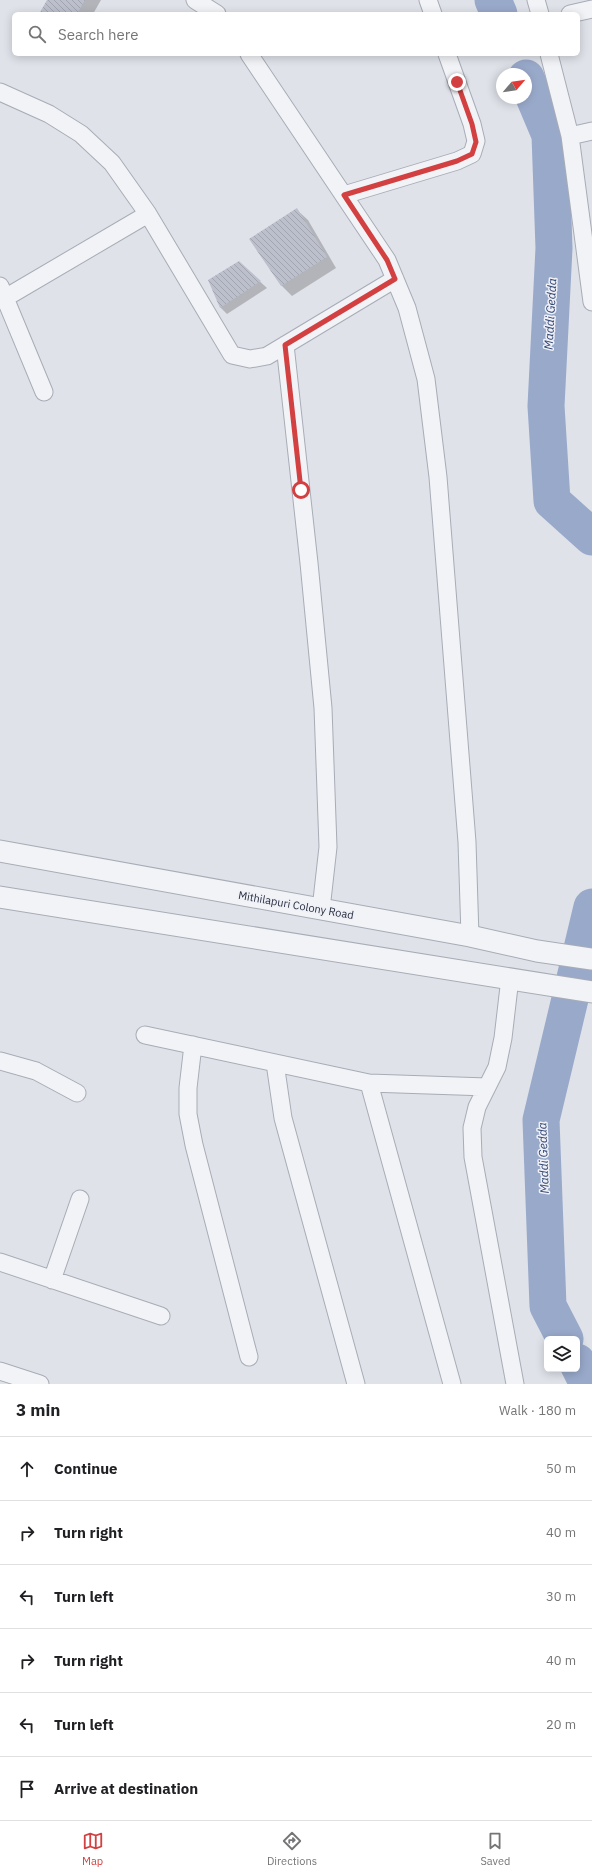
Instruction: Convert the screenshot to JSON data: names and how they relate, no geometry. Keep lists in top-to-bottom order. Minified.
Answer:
{"streets":{"street":["Mithilapuri Colony Road"]},"water":["Maddi Gedda"],"north":"top right","page":{"search":"Search here","heading":["3 min","Walk · 180 m"],"list":[["Continue","50 m"],["Turn right","40 m"],["Turn left","30 m"],["Turn right","40 m"],["Turn left","20 m"],"Arrive at destination"],"nav":["Map","Directions","Saved"]}}
